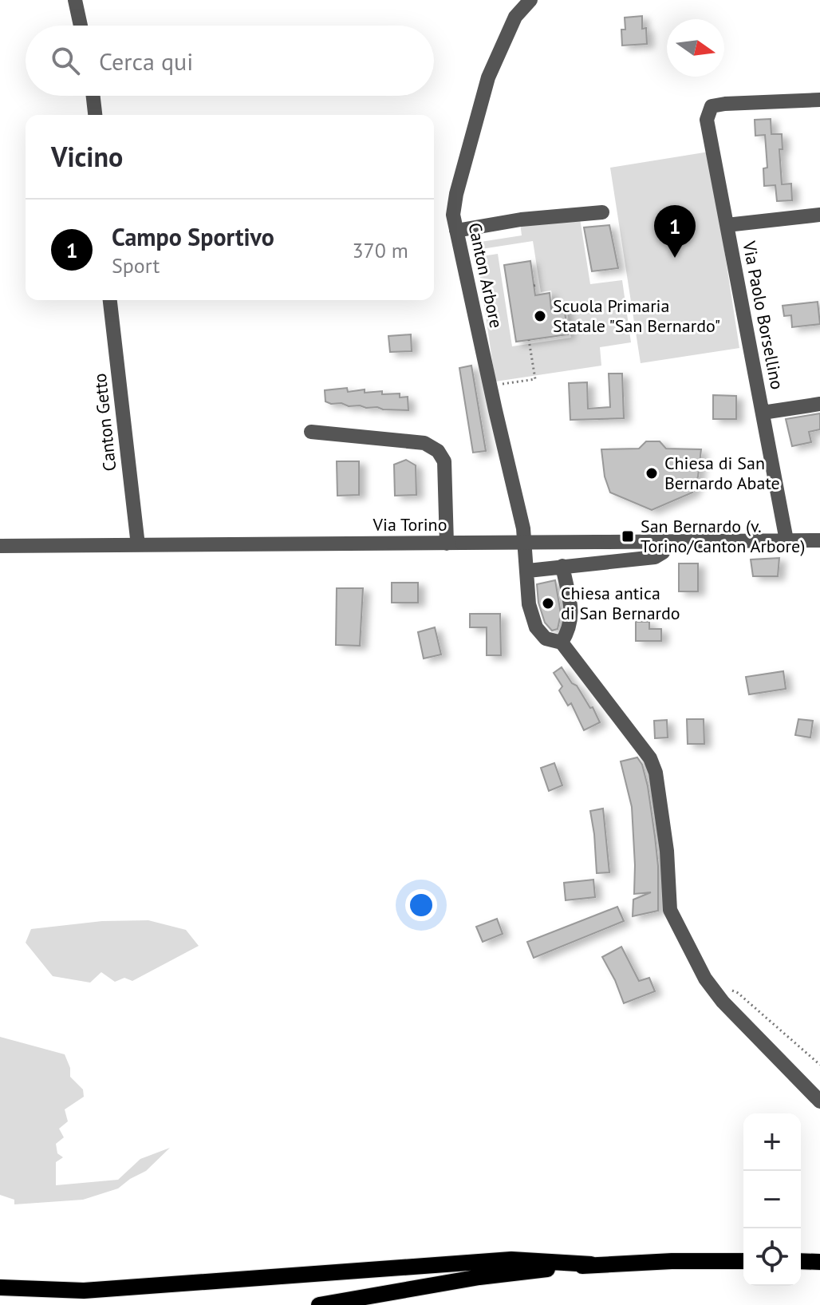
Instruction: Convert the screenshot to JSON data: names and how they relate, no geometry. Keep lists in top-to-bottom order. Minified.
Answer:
{"streets":{"street":["Canton Arbore","Via Paolo Borsellino","Canton Getto","Via Torino"]},"crossings":[["Via Paolo Borsellino","Via Torino"],["Canton Getto","Via Torino"]],"places":{"other":["Scuola Primaria Statale \"San Bernardo\"","Chiesa di San Bernardo Abate","Chiesa antica di San Bernardo"],"transit":["San Bernardo (v. Torino/Canton Arbore)"]},"north":"right","page":{"search":"Cerca qui","heading":"Vicino","list":[{"mark":"1","name":"Campo Sportivo","note":"Sport","value":"370 m"}],"pins":"1","map_buttons":["+","−"]}}
